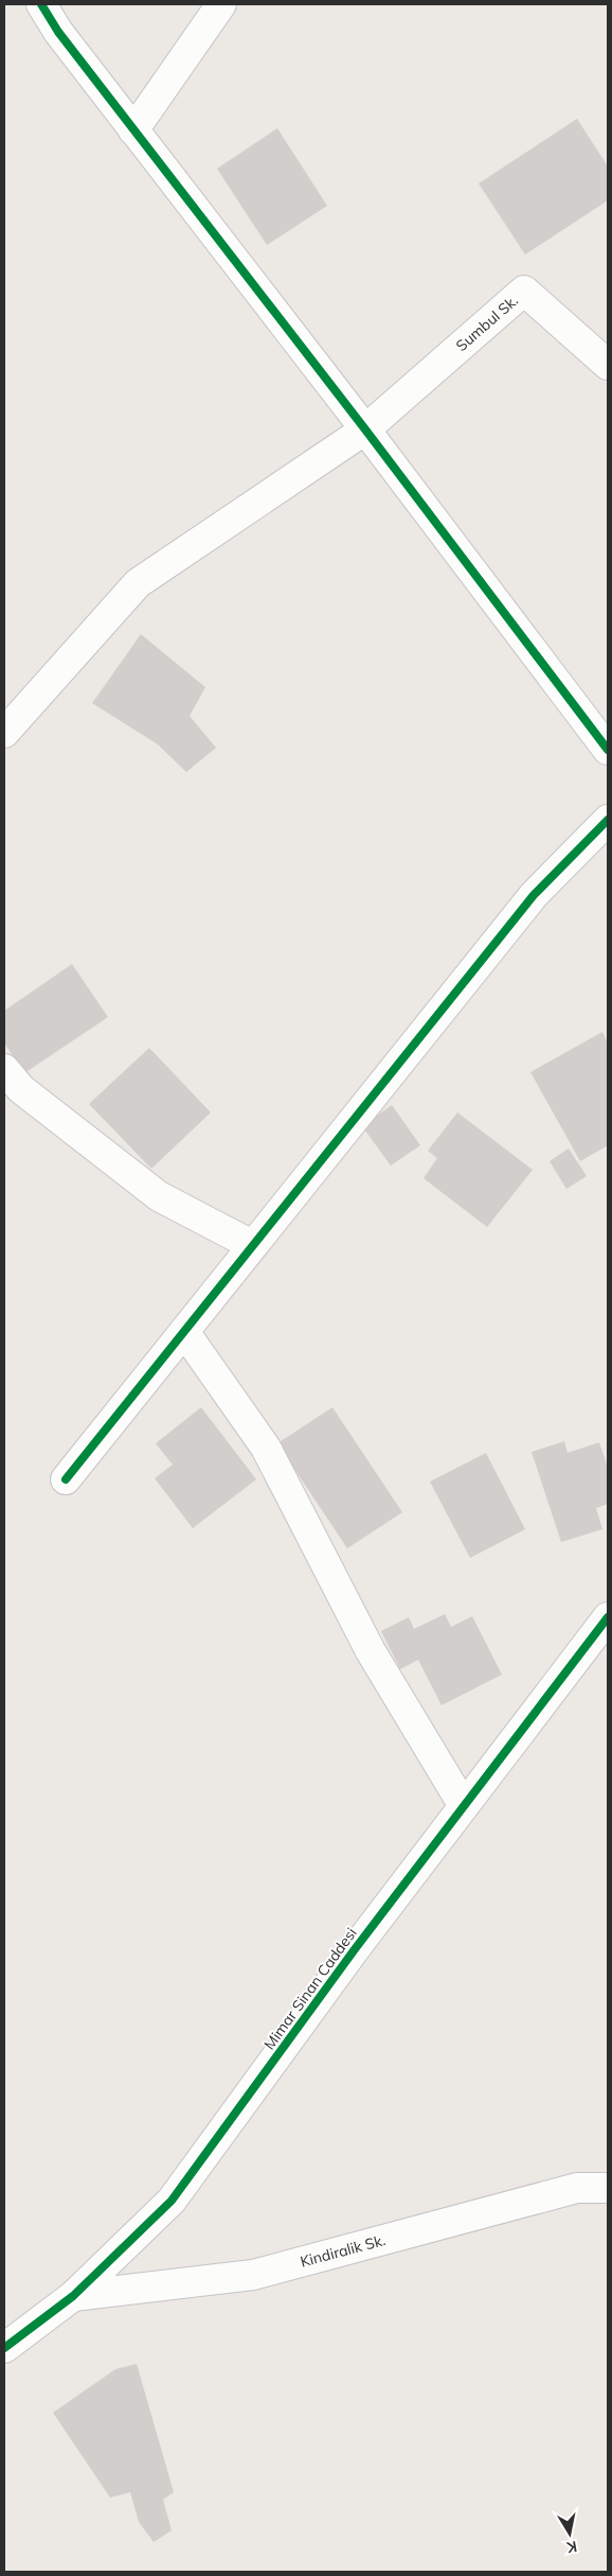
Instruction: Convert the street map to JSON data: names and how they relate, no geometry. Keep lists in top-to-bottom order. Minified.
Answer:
{"streets":{"street":["Sumbul Sk.","Mimar Sinan Caddesi","Kindiralik Sk."]},"crossings":[["Mimar Sinan Caddesi","Kindiralik Sk."]],"north":"bottom"}
